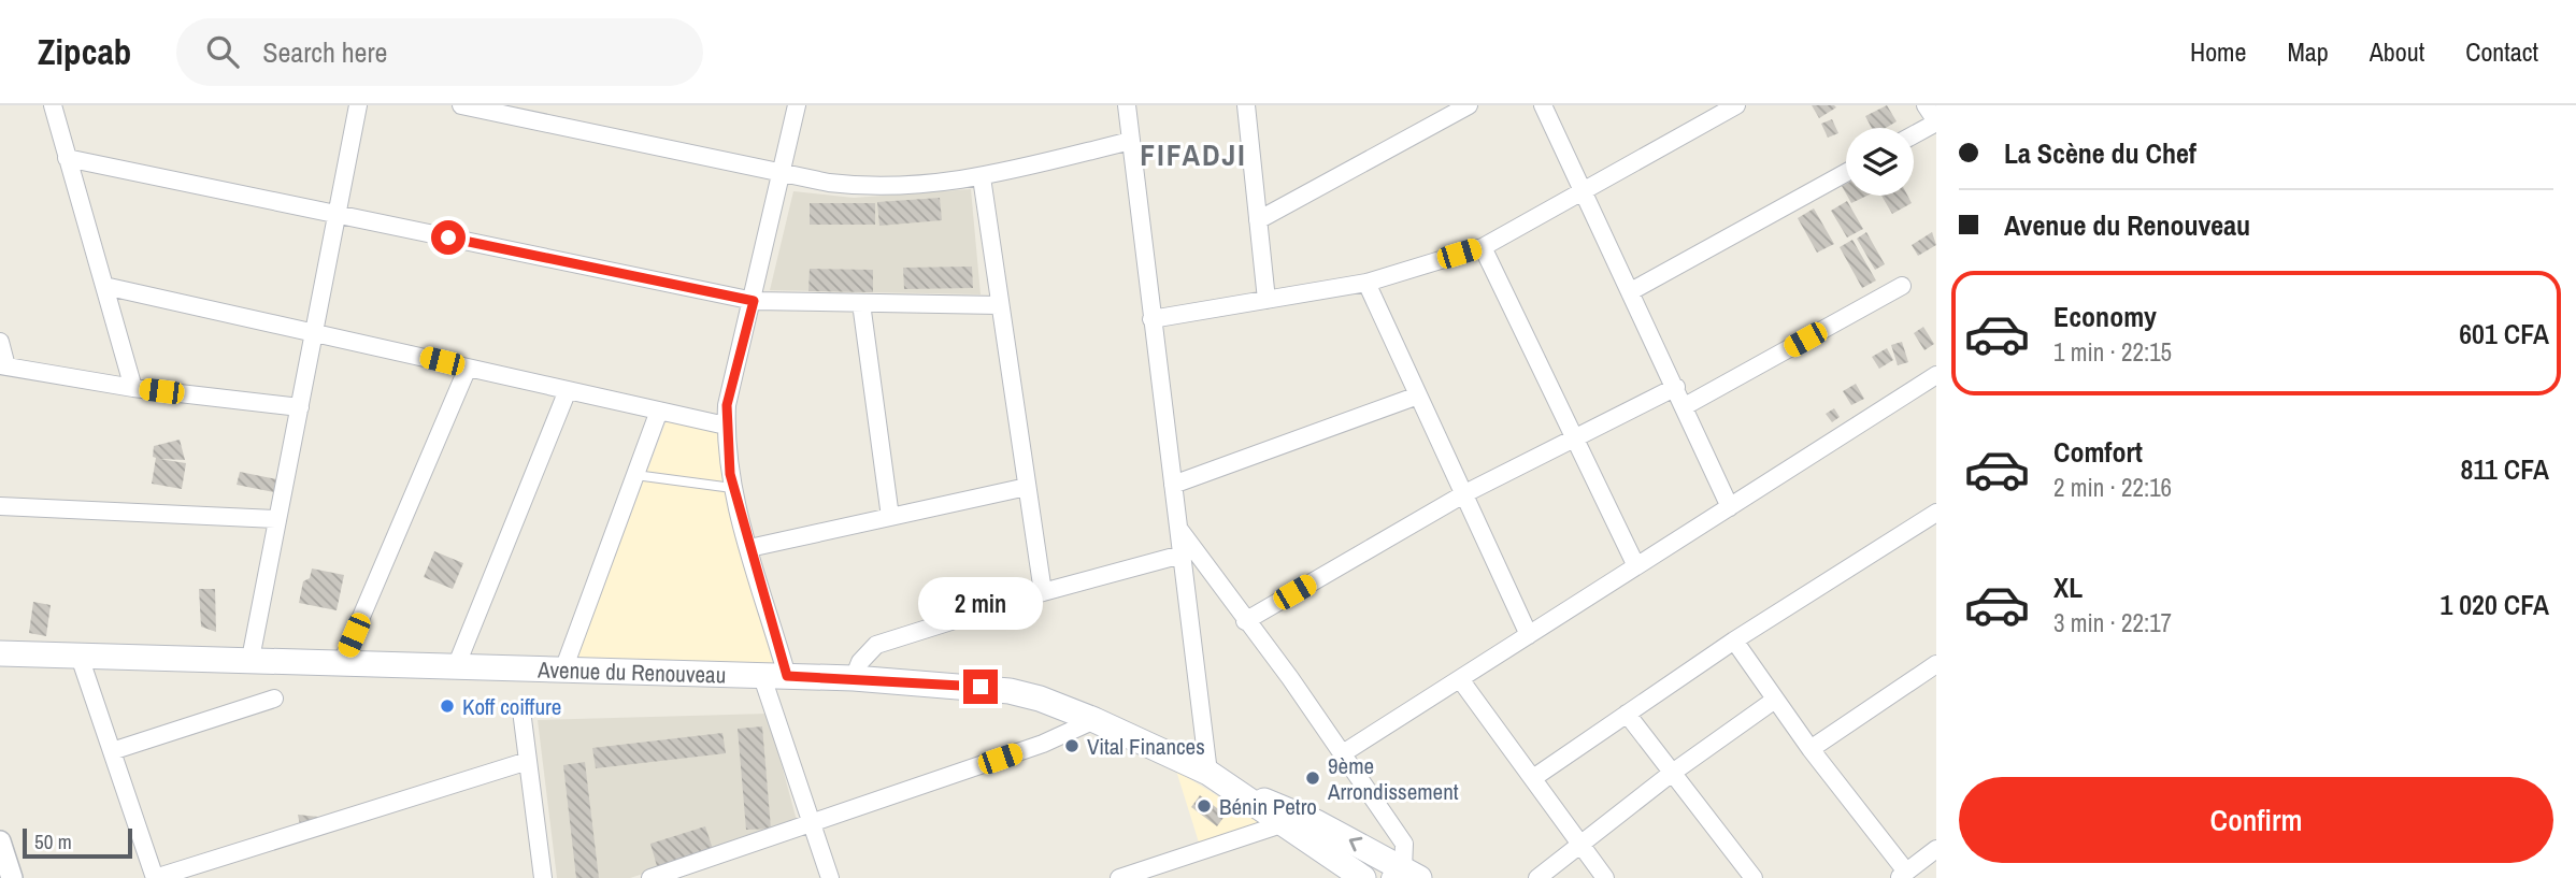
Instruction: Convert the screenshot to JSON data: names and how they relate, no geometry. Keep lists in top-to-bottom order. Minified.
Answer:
{"streets":{"main road":["Avenue du Renouveau"]},"districts":["FIFADJI"],"places":["Koff coiffure","Vital Finances","9ème Arrondissement","Bénin Petro"],"scale_bar":"50 m","page":{"header":"Zipcab","search":"Search here","nav":["Home","Map","About","Contact"],"banner":["La Scène du Chef","Avenue du Renouveau"],"list":[{"name":"Economy","note":"1 min · 22:15","value":"601 CFA"},{"name":"Comfort","note":"2 min · 22:16","value":"811 CFA"},{"name":"XL","note":"3 min · 22:17","value":"1 020 CFA"}],"bubble":"2 min","buttons":"Confirm","scale":"50 m"}}
